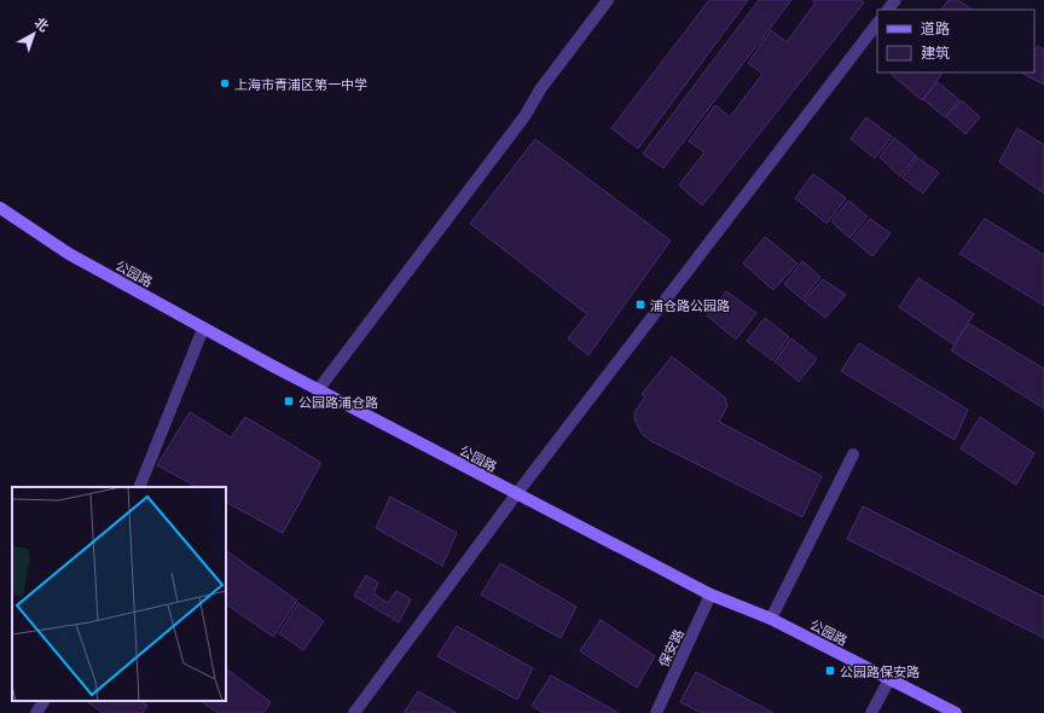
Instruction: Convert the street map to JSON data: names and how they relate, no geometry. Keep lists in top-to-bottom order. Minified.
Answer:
{"streets":{"street":["公园路","保安路"]},"crossings":[["公园路","保安路"]],"places":{"other":["上海市青浦区第一中学"],"transit":["浦仓路公园路","公园路浦仓路","公园路保安路"]},"legend":["道路","建筑"],"north":"top right"}
